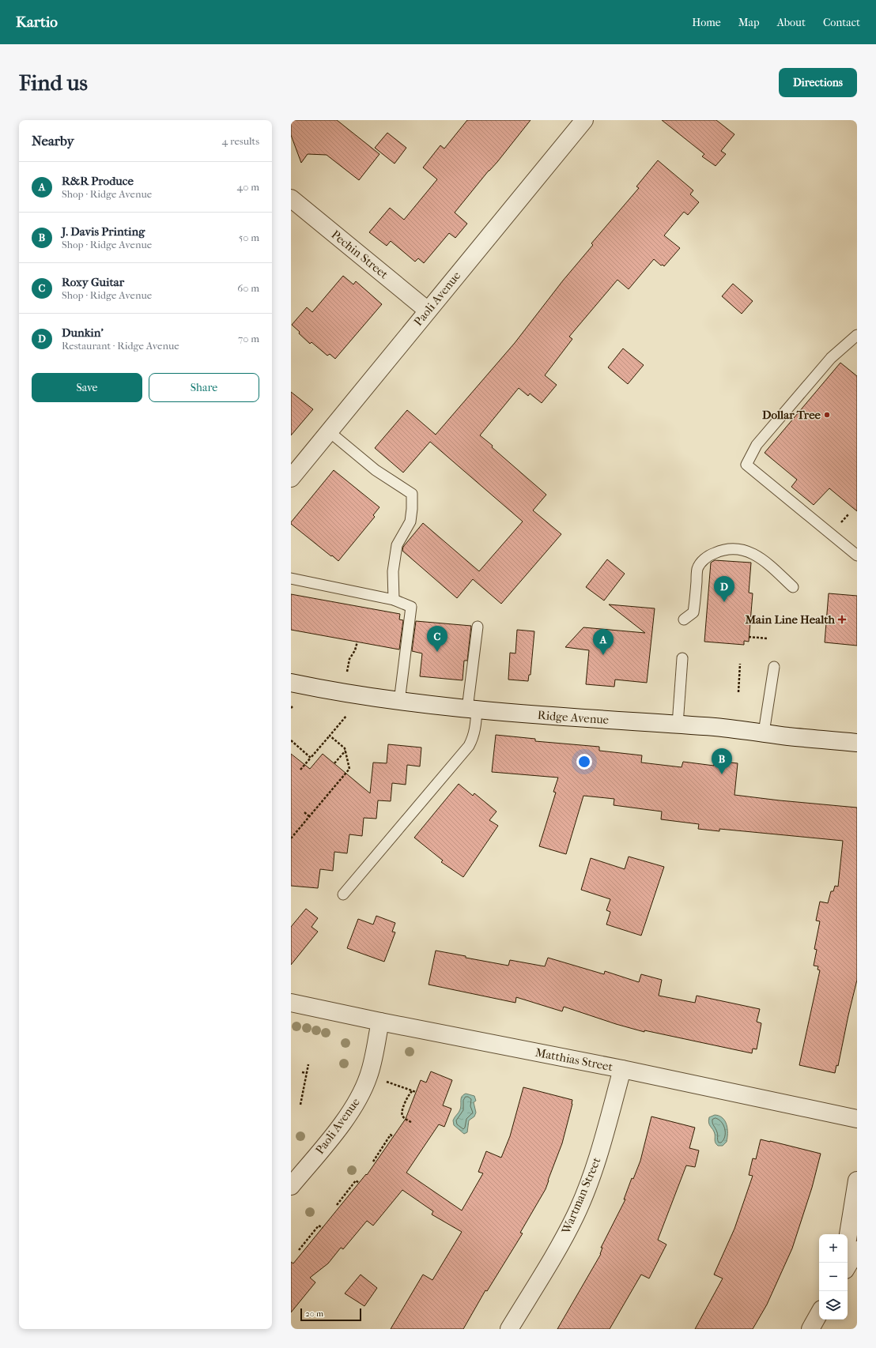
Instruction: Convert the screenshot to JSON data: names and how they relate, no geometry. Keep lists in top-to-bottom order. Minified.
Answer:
{"streets":{"street":["Pechin Street","Paoli Avenue","Ridge Avenue","Matthias Street","Wartman Street"]},"crossings":[["Pechin Street","Paoli Avenue"],["Paoli Avenue","Matthias Street"],["Matthias Street","Wartman Street"]],"places":{"other":["Dollar Tree"],"health":["Main Line Health"]},"scale_bar":"20 m","page":{"header":"Kartio","nav":["Home","Map","About","Contact"],"buttons":["Directions",["Save","Share"]],"title":"Find us","heading":["Nearby","4 results"],"list":[{"mark":"A","name":"R&R Produce","note":"Shop · Ridge Avenue","value":"40 m"},{"mark":"B","name":"J. Davis Printing","note":"Shop · Ridge Avenue","value":"50 m"},{"mark":"C","name":"Roxy Guitar","note":"Shop · Ridge Avenue","value":"60 m"},{"mark":"D","name":"Dunkin'","note":"Restaurant · Ridge Avenue","value":"70 m"}],"pins":["D","C","A","B"],"map_buttons":["+","−"],"scale":"20 m"}}
